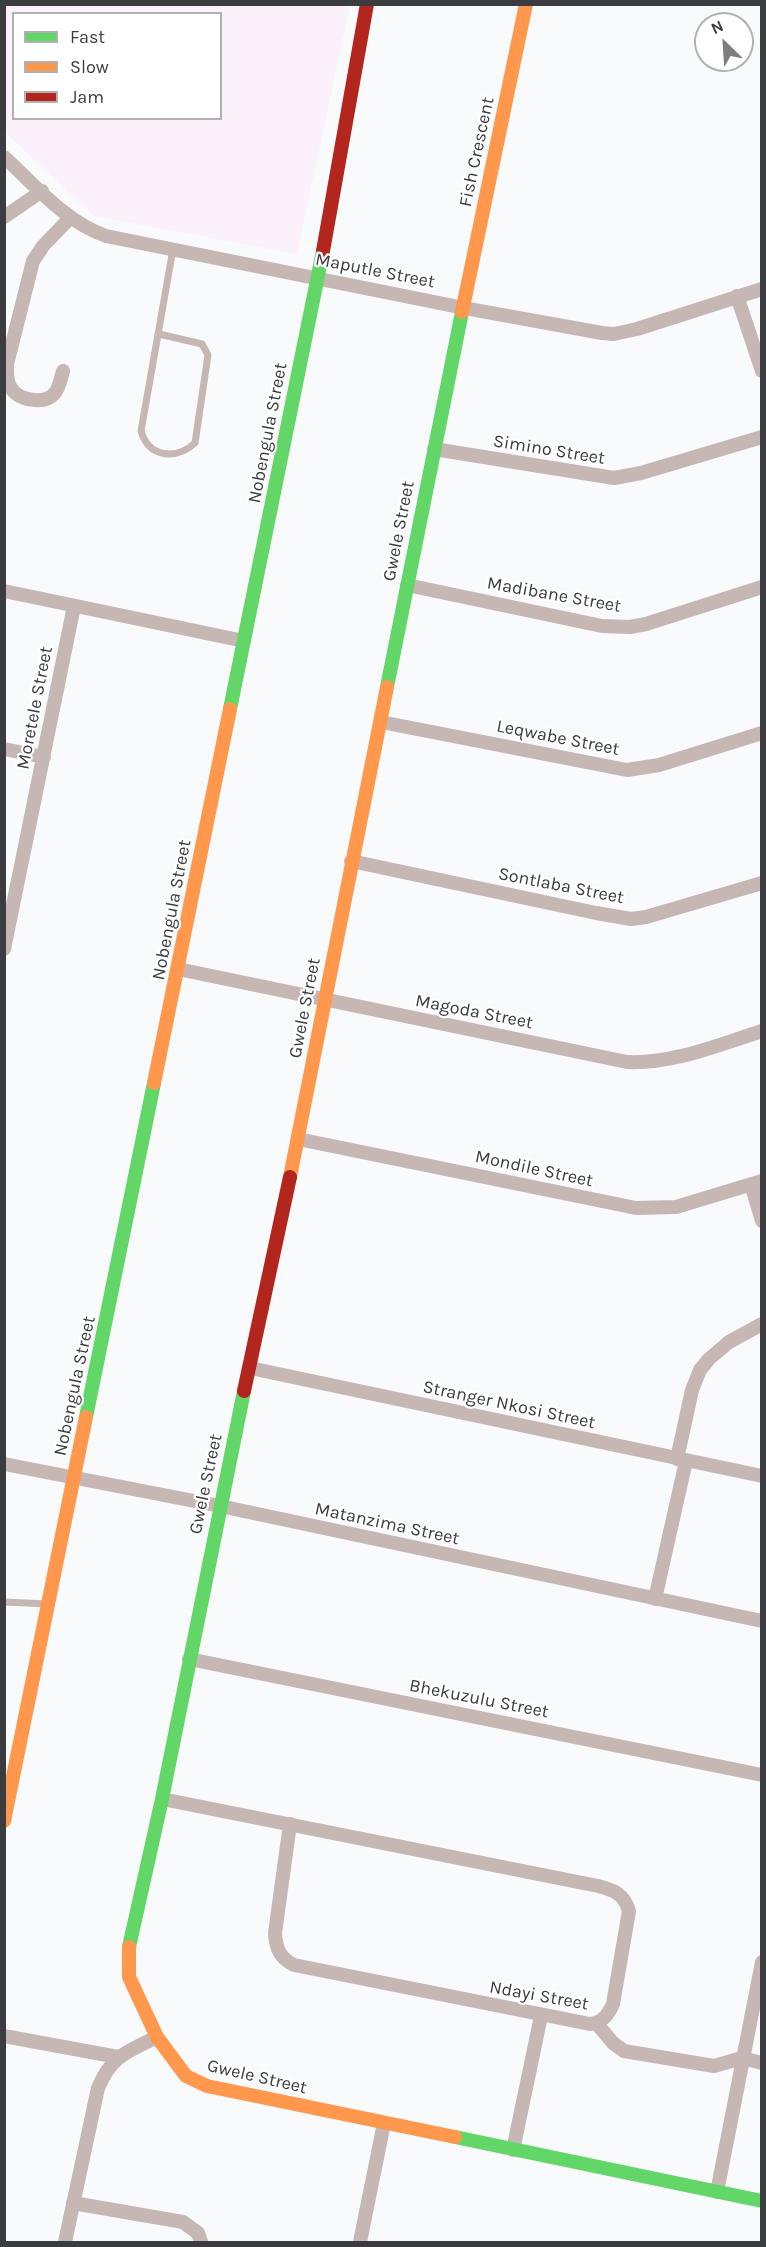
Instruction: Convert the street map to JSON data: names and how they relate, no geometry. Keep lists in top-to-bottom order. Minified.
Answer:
{"streets":{"street":["Fish Crescent","Maputle Street","Nobengula Street","Simino Street","Gwele Street","Madibane Street","Moretele Street","Leqwabe Street","Sontlaba Street","Magoda Street","Mondile Street","Stranger Nkosi Street","Matanzima Street","Bhekuzulu Street","Ndayi Street"]},"crossings":[["Fish Crescent","Maputle Street"],["Fish Crescent","Gwele Street"],["Maputle Street","Nobengula Street"],["Maputle Street","Gwele Street"],["Nobengula Street","Magoda Street"],["Nobengula Street","Matanzima Street"],["Simino Street","Gwele Street"],["Gwele Street","Madibane Street"],["Gwele Street","Leqwabe Street"],["Gwele Street","Sontlaba Street"],["Gwele Street","Magoda Street"],["Gwele Street","Mondile Street"],["Gwele Street","Stranger Nkosi Street"],["Gwele Street","Matanzima Street"],["Gwele Street","Bhekuzulu Street"],["Gwele Street","Ndayi Street"]],"legend":["Fast","Slow","Jam"],"north":"top left"}
